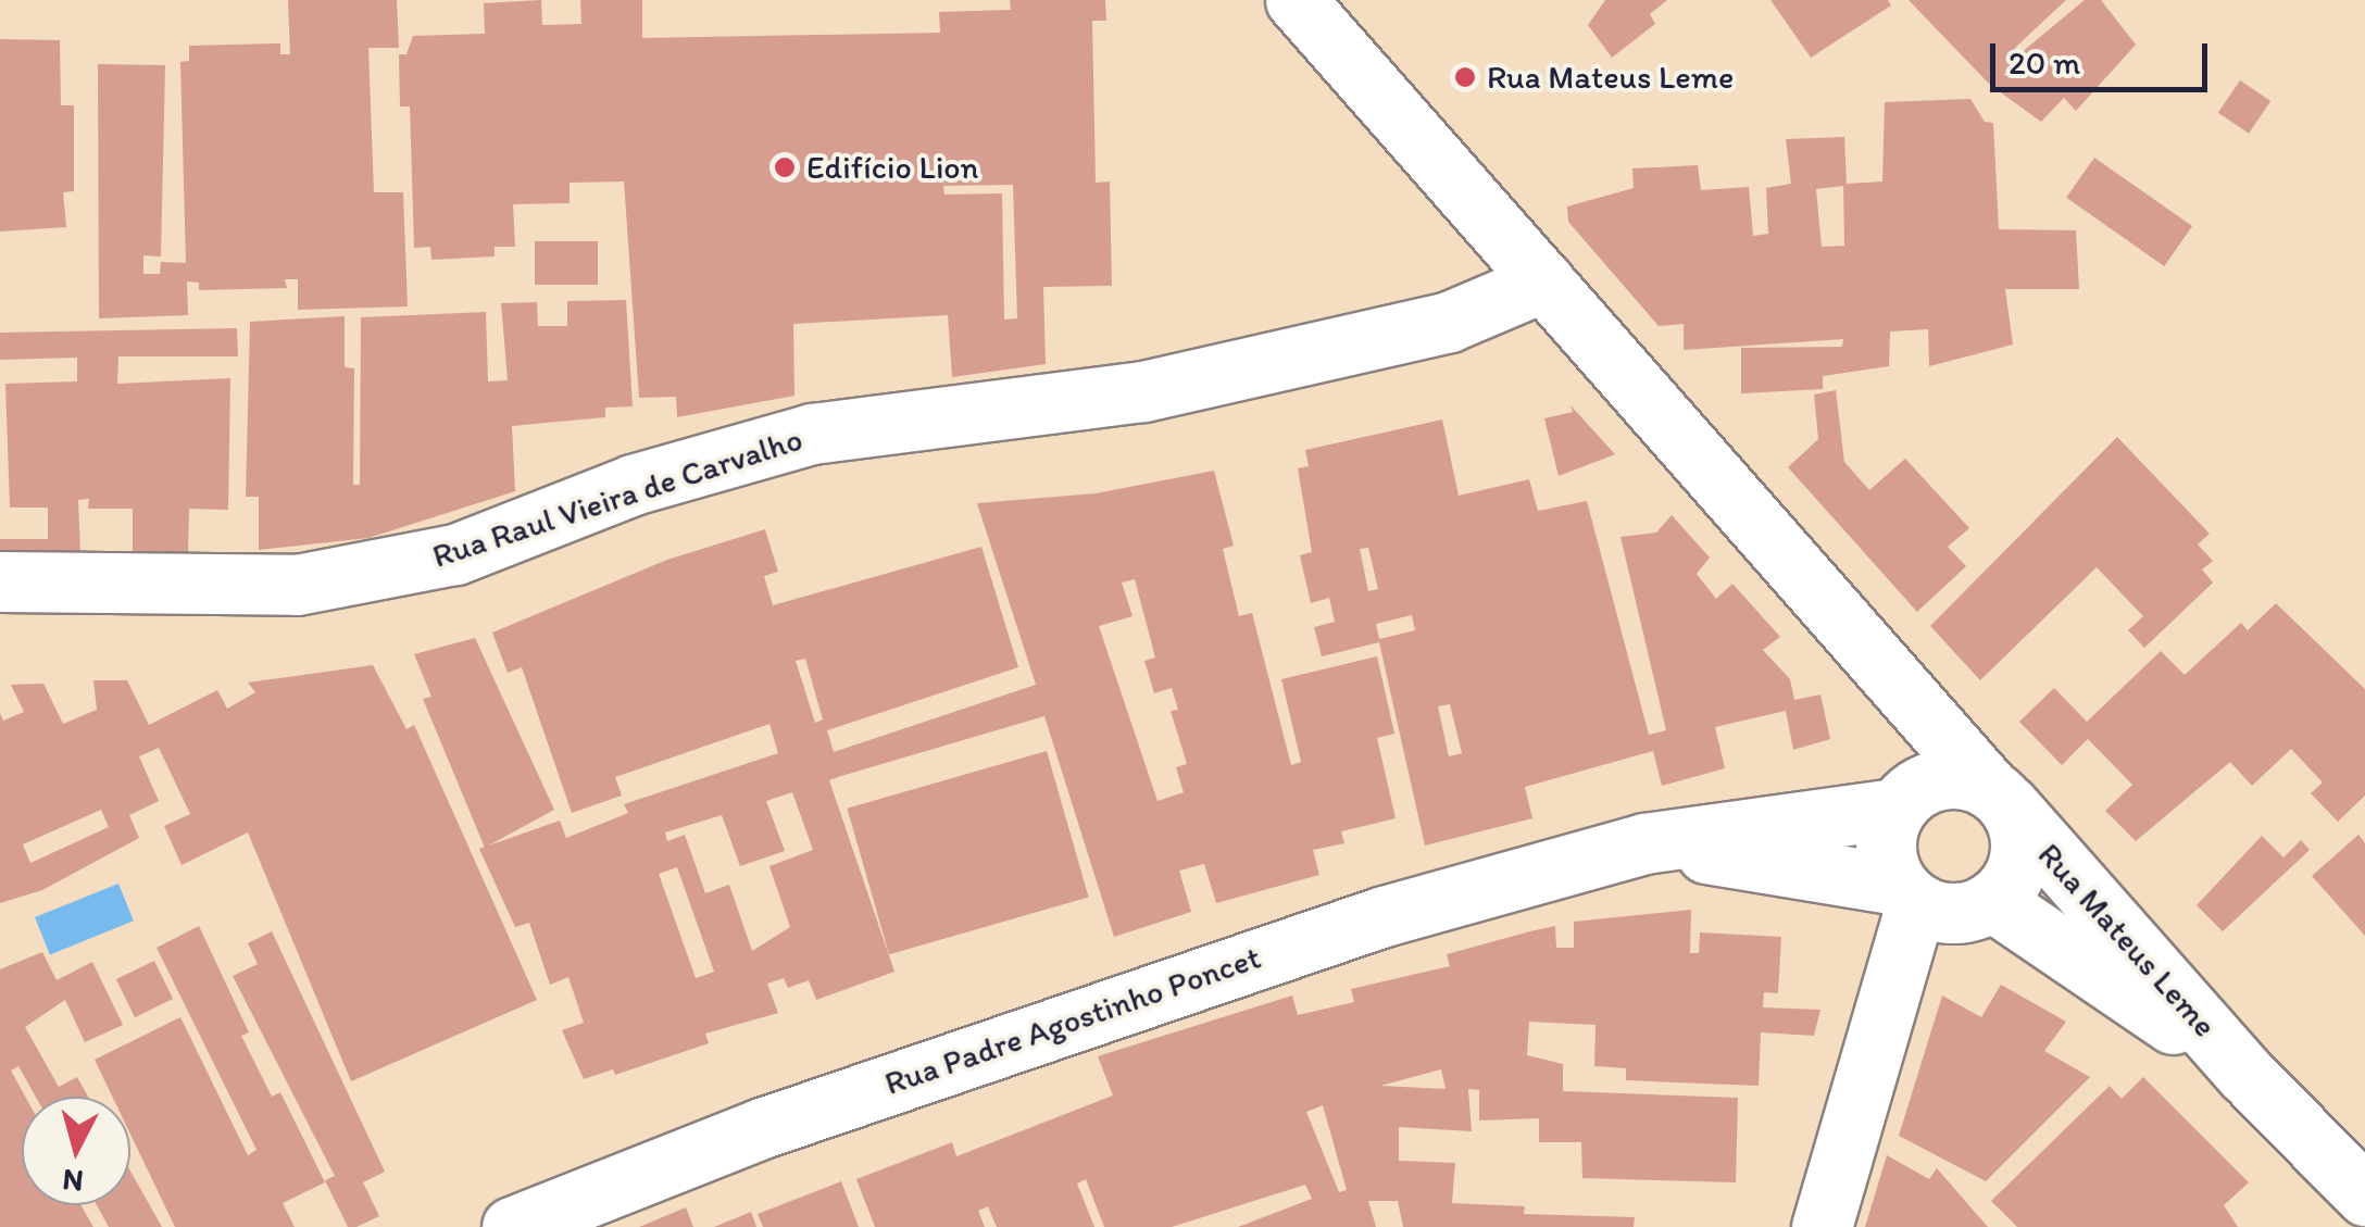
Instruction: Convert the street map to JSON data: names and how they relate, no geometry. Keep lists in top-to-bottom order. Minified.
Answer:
{"streets":{"street":["Rua Raul Vieira de Carvalho","Rua Mateus Leme","Rua Padre Agostinho Poncet"]},"crossings":[["Rua Raul Vieira de Carvalho","Rua Mateus Leme"],["Rua Mateus Leme","Rua Padre Agostinho Poncet"]],"places":["Rua Mateus Leme","Edifício Lion"],"scale_bar":"20 m","north":"bottom"}
